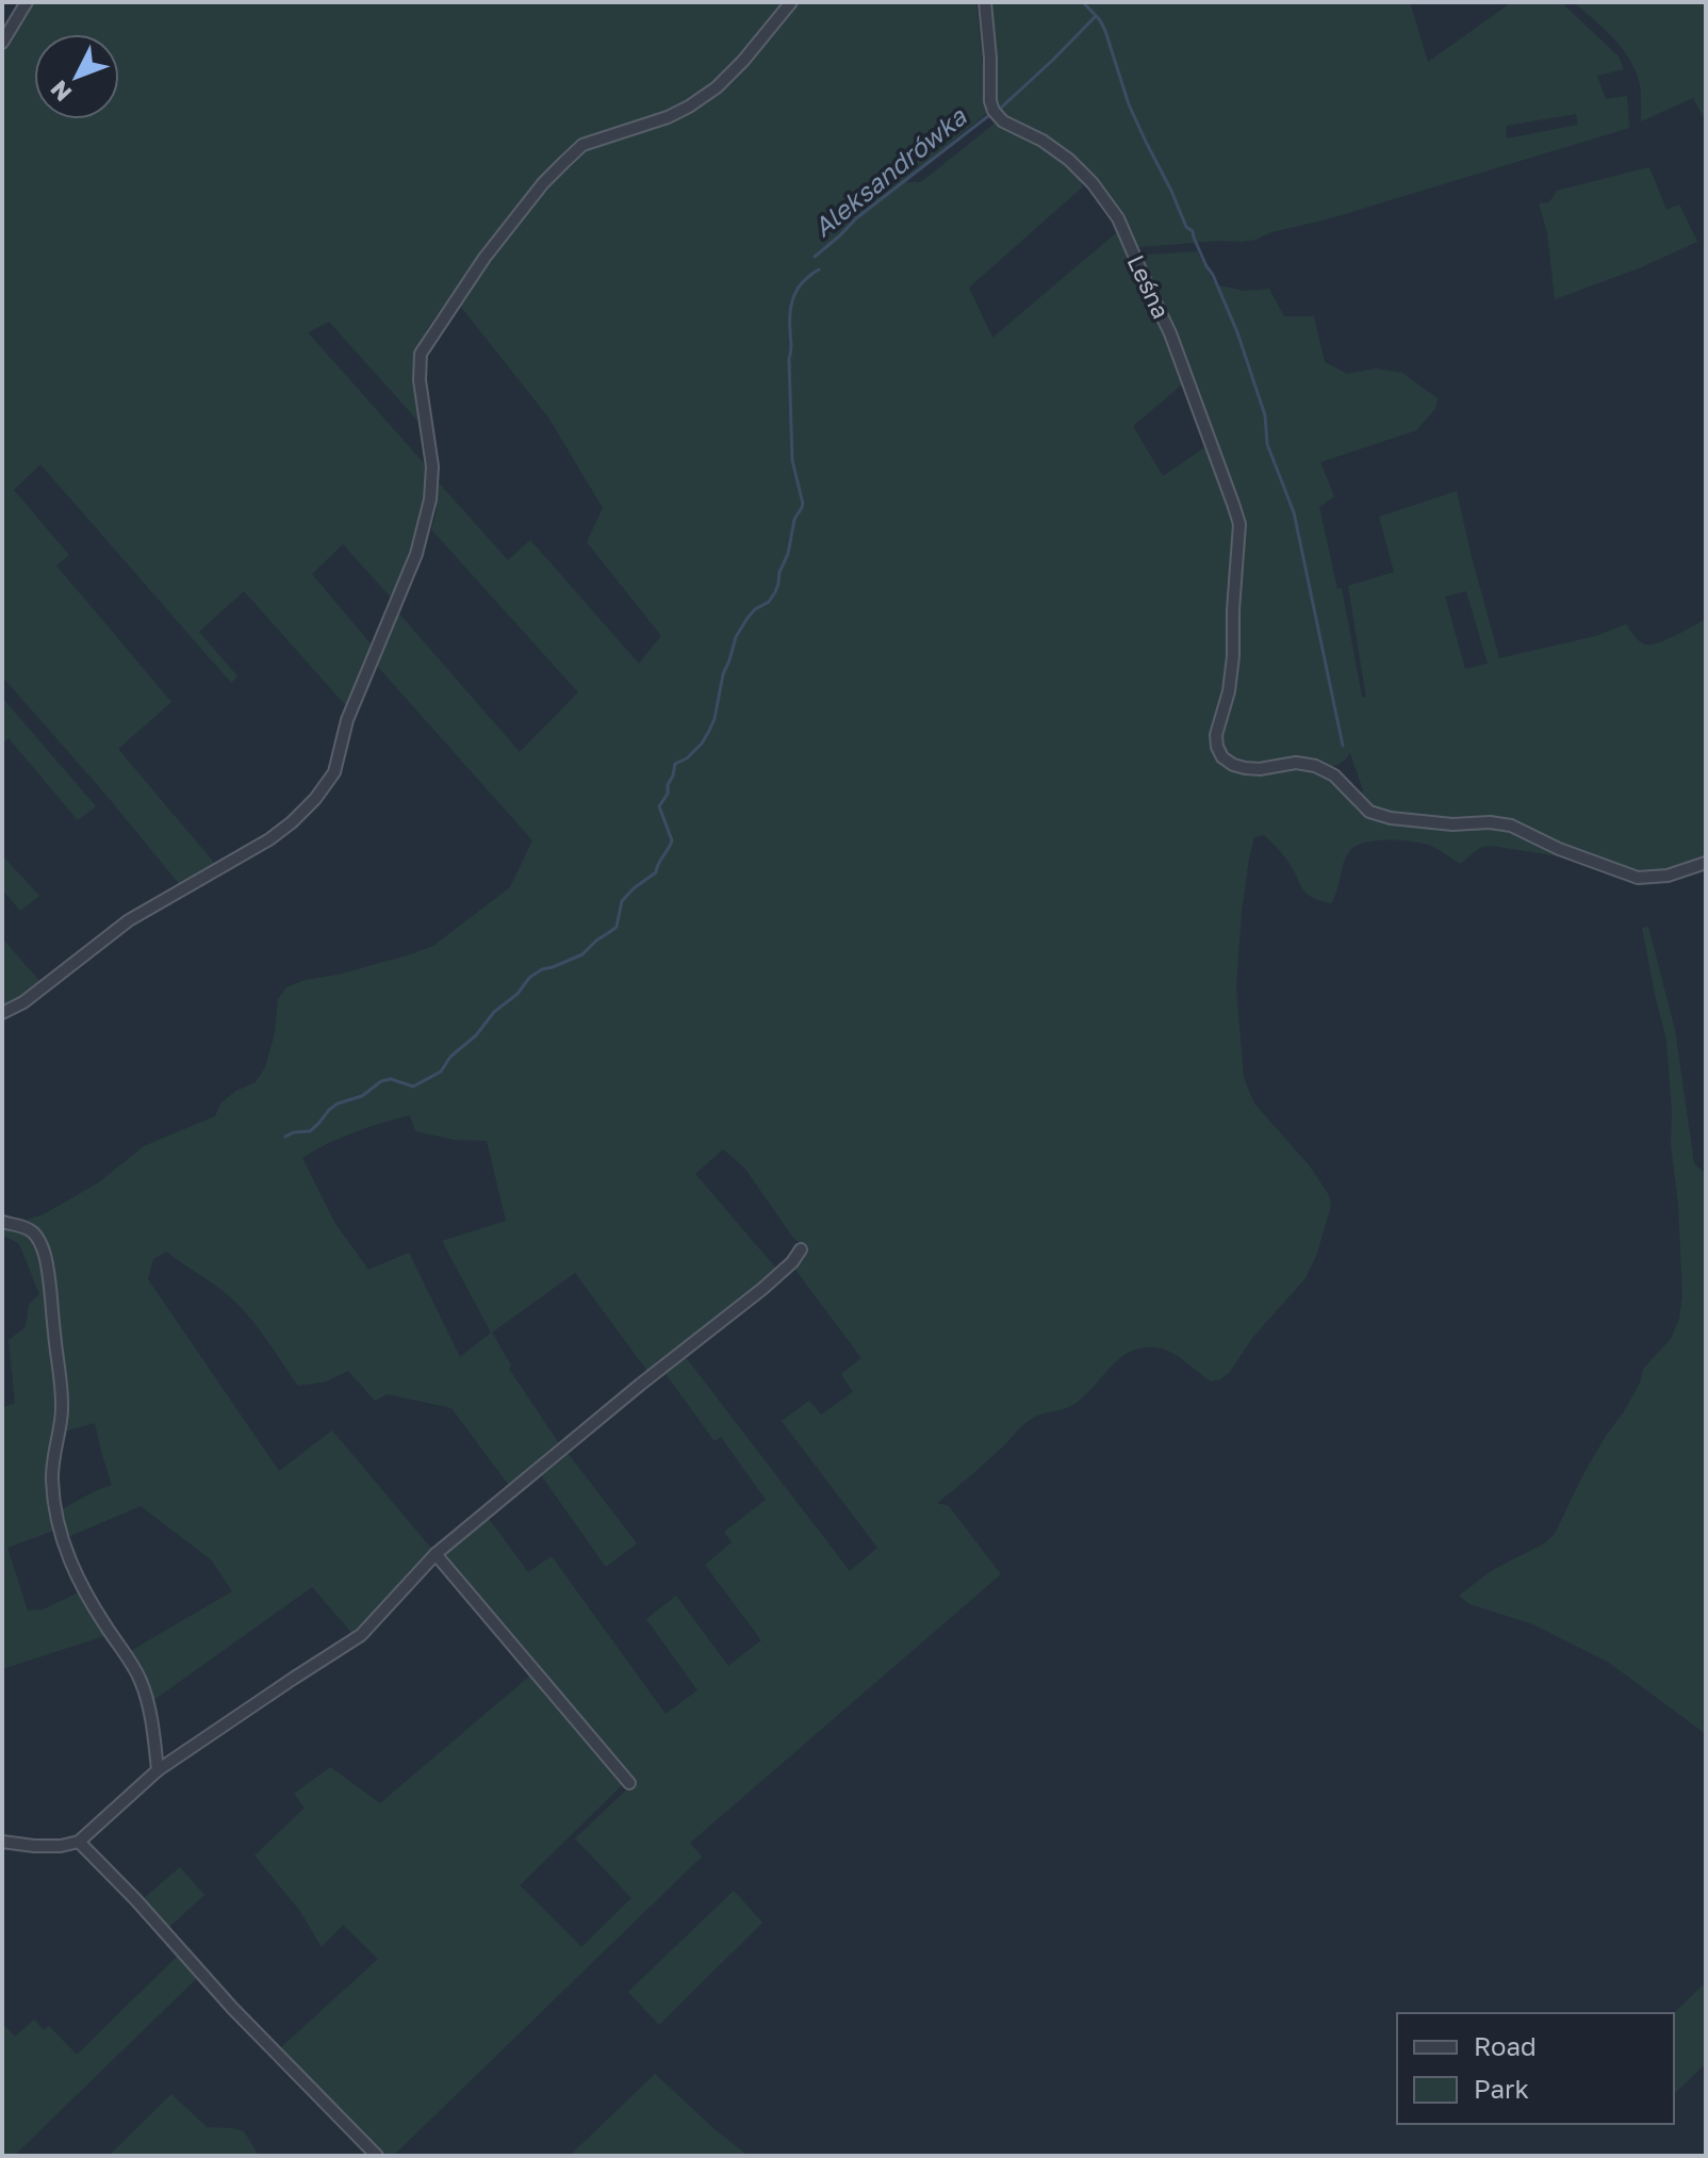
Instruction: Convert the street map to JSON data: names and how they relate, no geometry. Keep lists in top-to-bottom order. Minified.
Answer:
{"streets":{"street":["Leśna"]},"water":["Aleksandrówka"],"legend":["Road","Park"],"north":"bottom left"}
